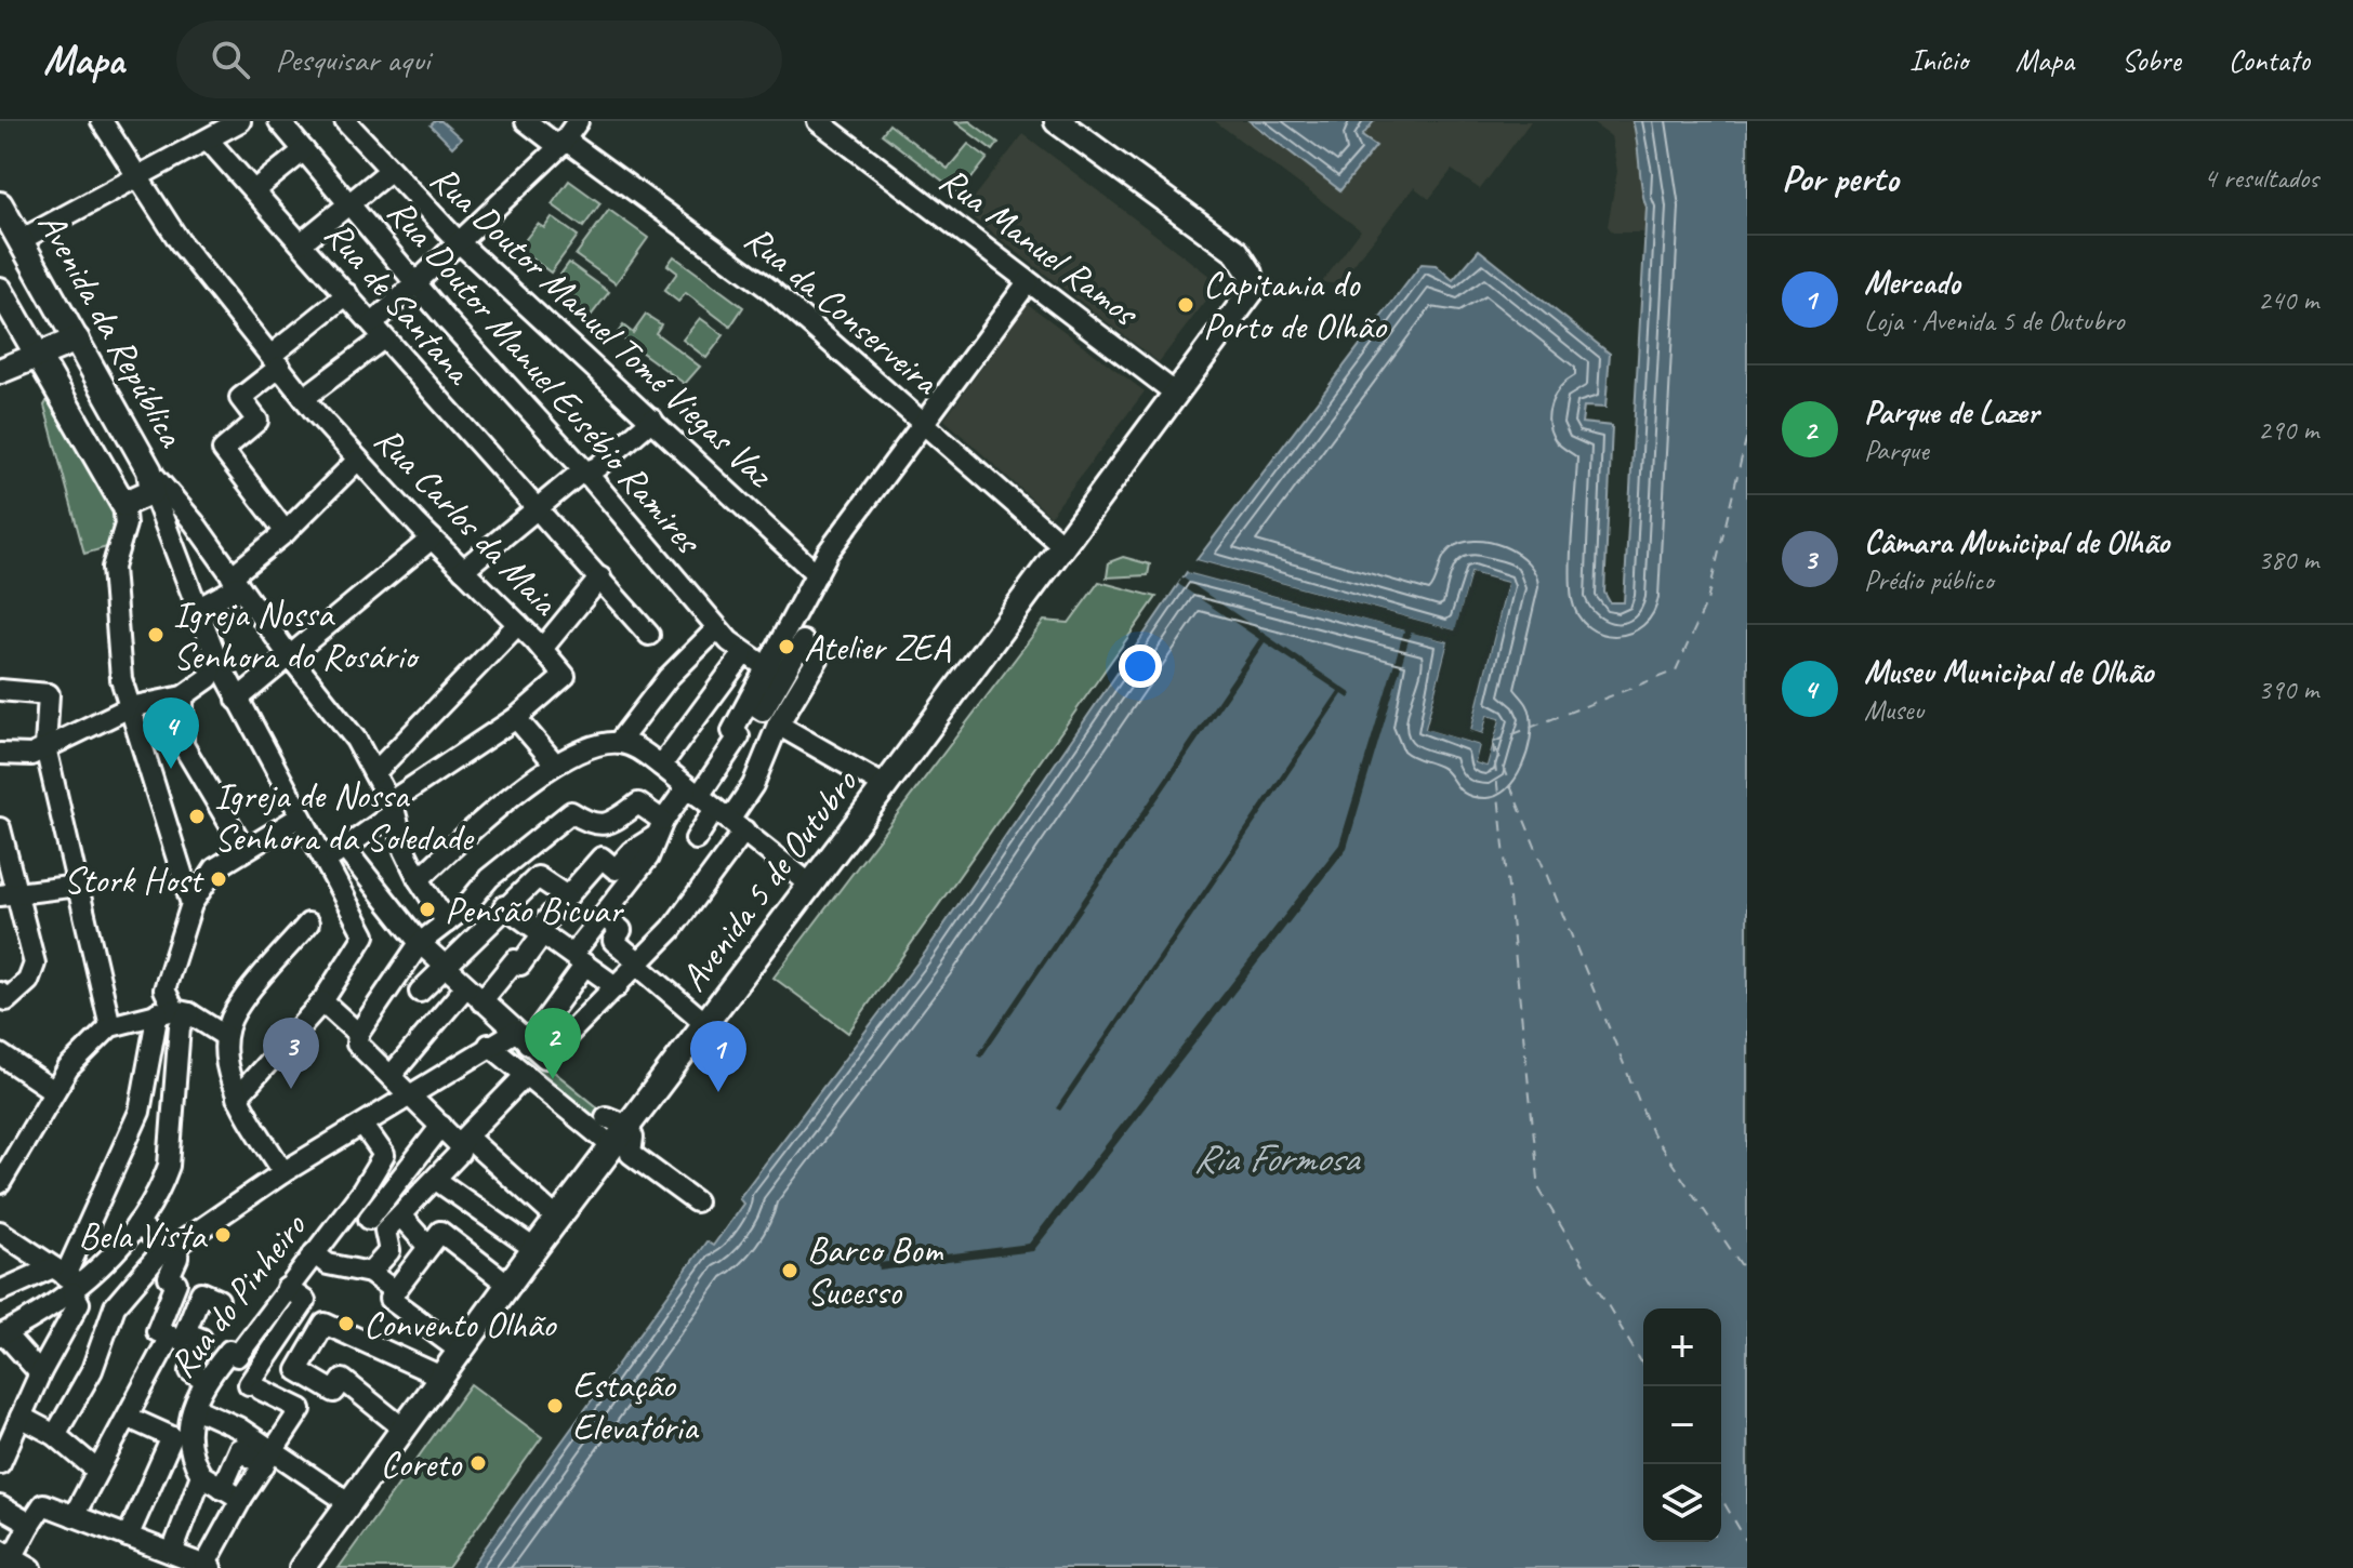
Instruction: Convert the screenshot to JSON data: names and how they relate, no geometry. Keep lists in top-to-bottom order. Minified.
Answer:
{"streets":{"main road":["Avenida da República","Avenida 5 de Outubro"],"street":["Rua Manuel Ramos","Rua de Santana","Rua da Conserveira","Rua Doutor Manuel Tomé Viegas Vaz","Rua Doutor Manuel Eusébio Ramires","Rua Carlos da Maia","Rua do Pinheiro"]},"crossings":[["Rua Manuel Ramos","Avenida 5 de Outubro"],["Rua da Conserveira","Avenida 5 de Outubro"]],"water":["Ria Formosa"],"places":["Capitania do Porto de Olhão","Igreja Nossa Senhora do Rosário","Atelier ZEA","Igreja de Nossa Senhora da Soledade","Stork Host","Pensão Bicuar","Bela Vista","Barco Bom Sucesso","Convento Olhão","Estação Elevatória","Coreto"],"page":{"header":"Mapa","search":"Pesquisar aqui","nav":["Início","Mapa","Sobre","Contato"],"heading":["Por perto","4 resultados"],"list":[{"mark":"1","name":"Mercado","note":"Loja · Avenida 5 de Outubro","value":"240 m"},{"mark":"2","name":"Parque de Lazer","note":"Parque","value":"290 m"},{"mark":"3","name":"Câmara Municipal de Olhão","note":"Prédio público","value":"380 m"},{"mark":"4","name":"Museu Municipal de Olhão","note":"Museu","value":"390 m"}],"pins":["4","2","3","1"],"map_buttons":["+","−"]}}
